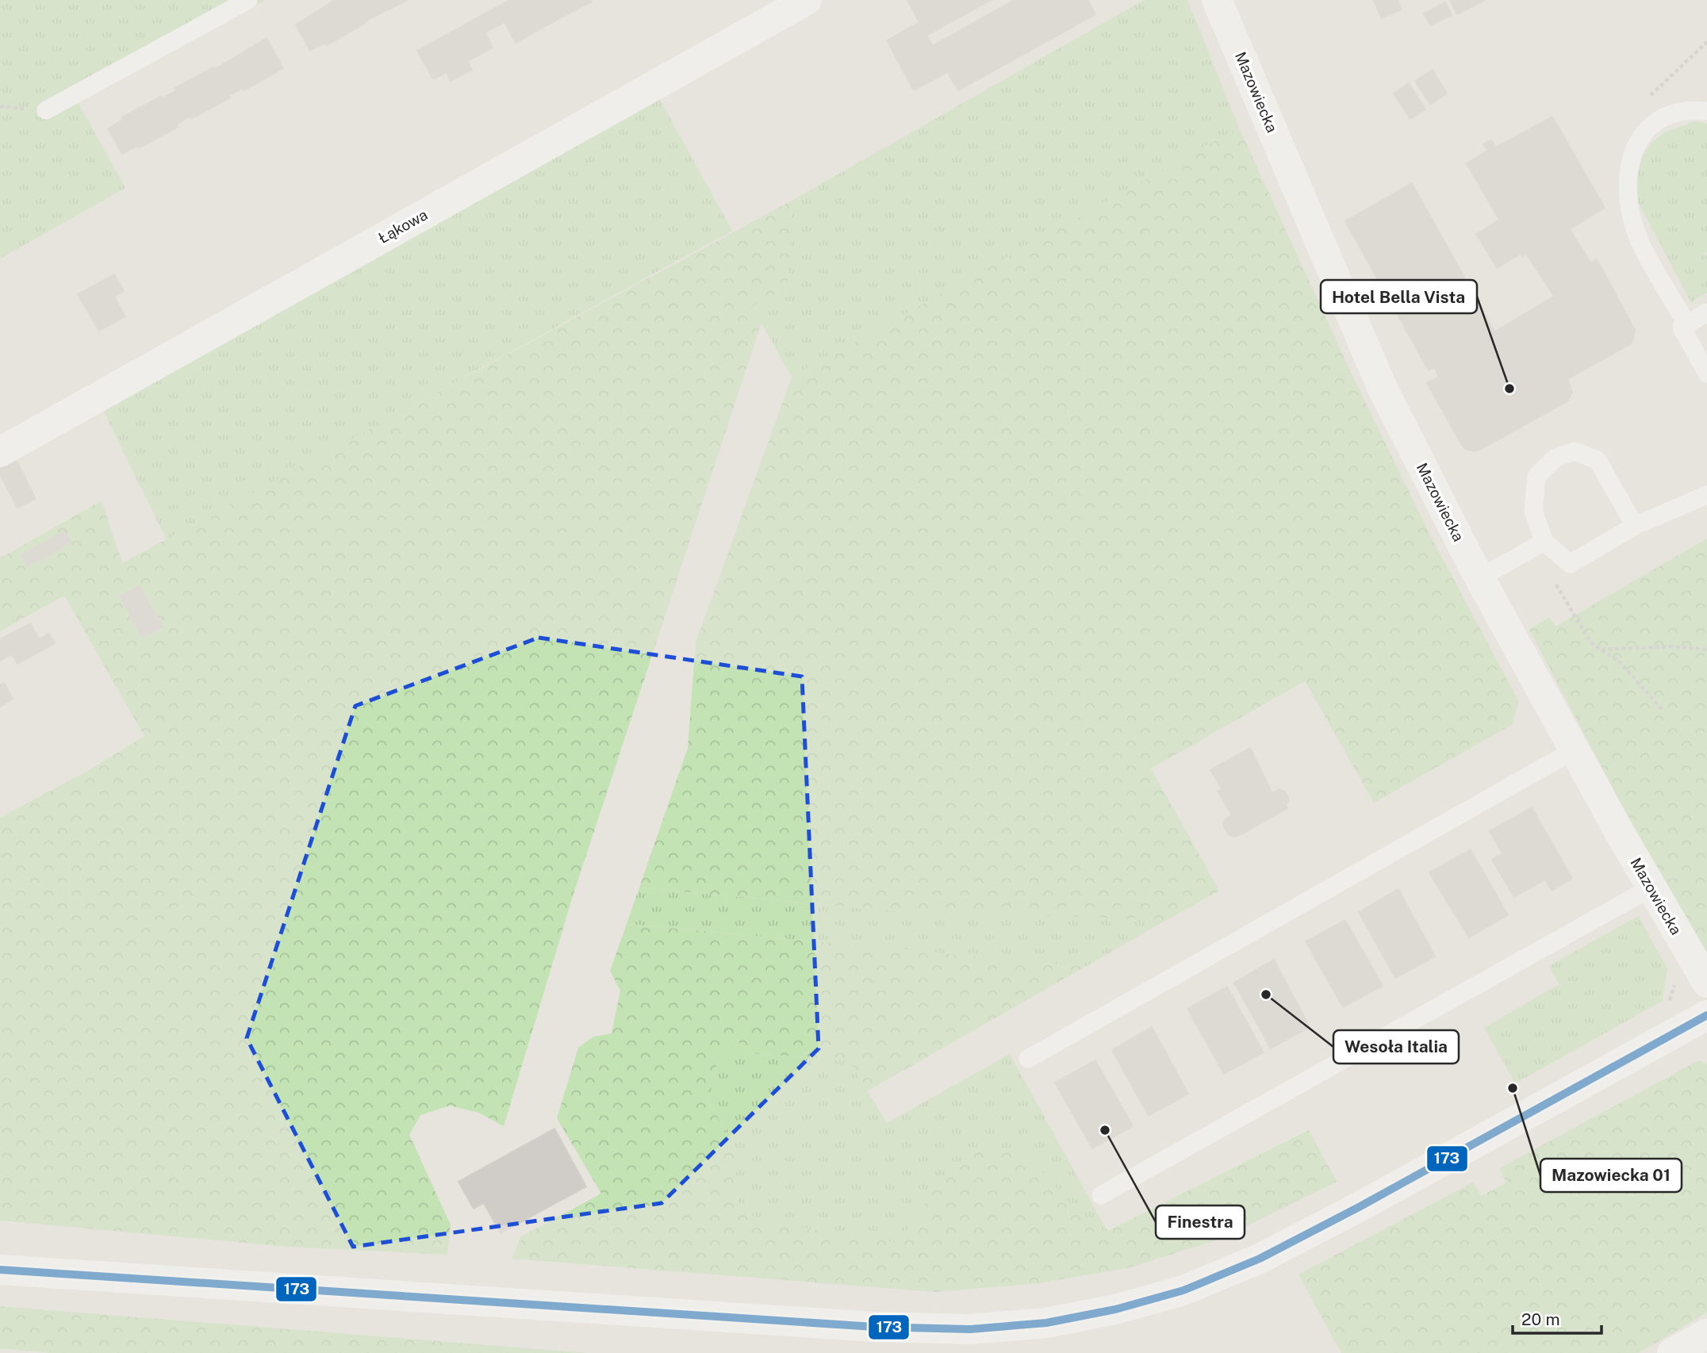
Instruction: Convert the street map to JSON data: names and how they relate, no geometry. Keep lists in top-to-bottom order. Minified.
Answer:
{"streets":{"street":["Mazowiecka","Łąkowa"]},"places":["Hotel Bella Vista","Wesoła Italia","Mazowiecka 01","Finestra"],"lines":["transit line 173"],"scale_bar":"20 m"}
